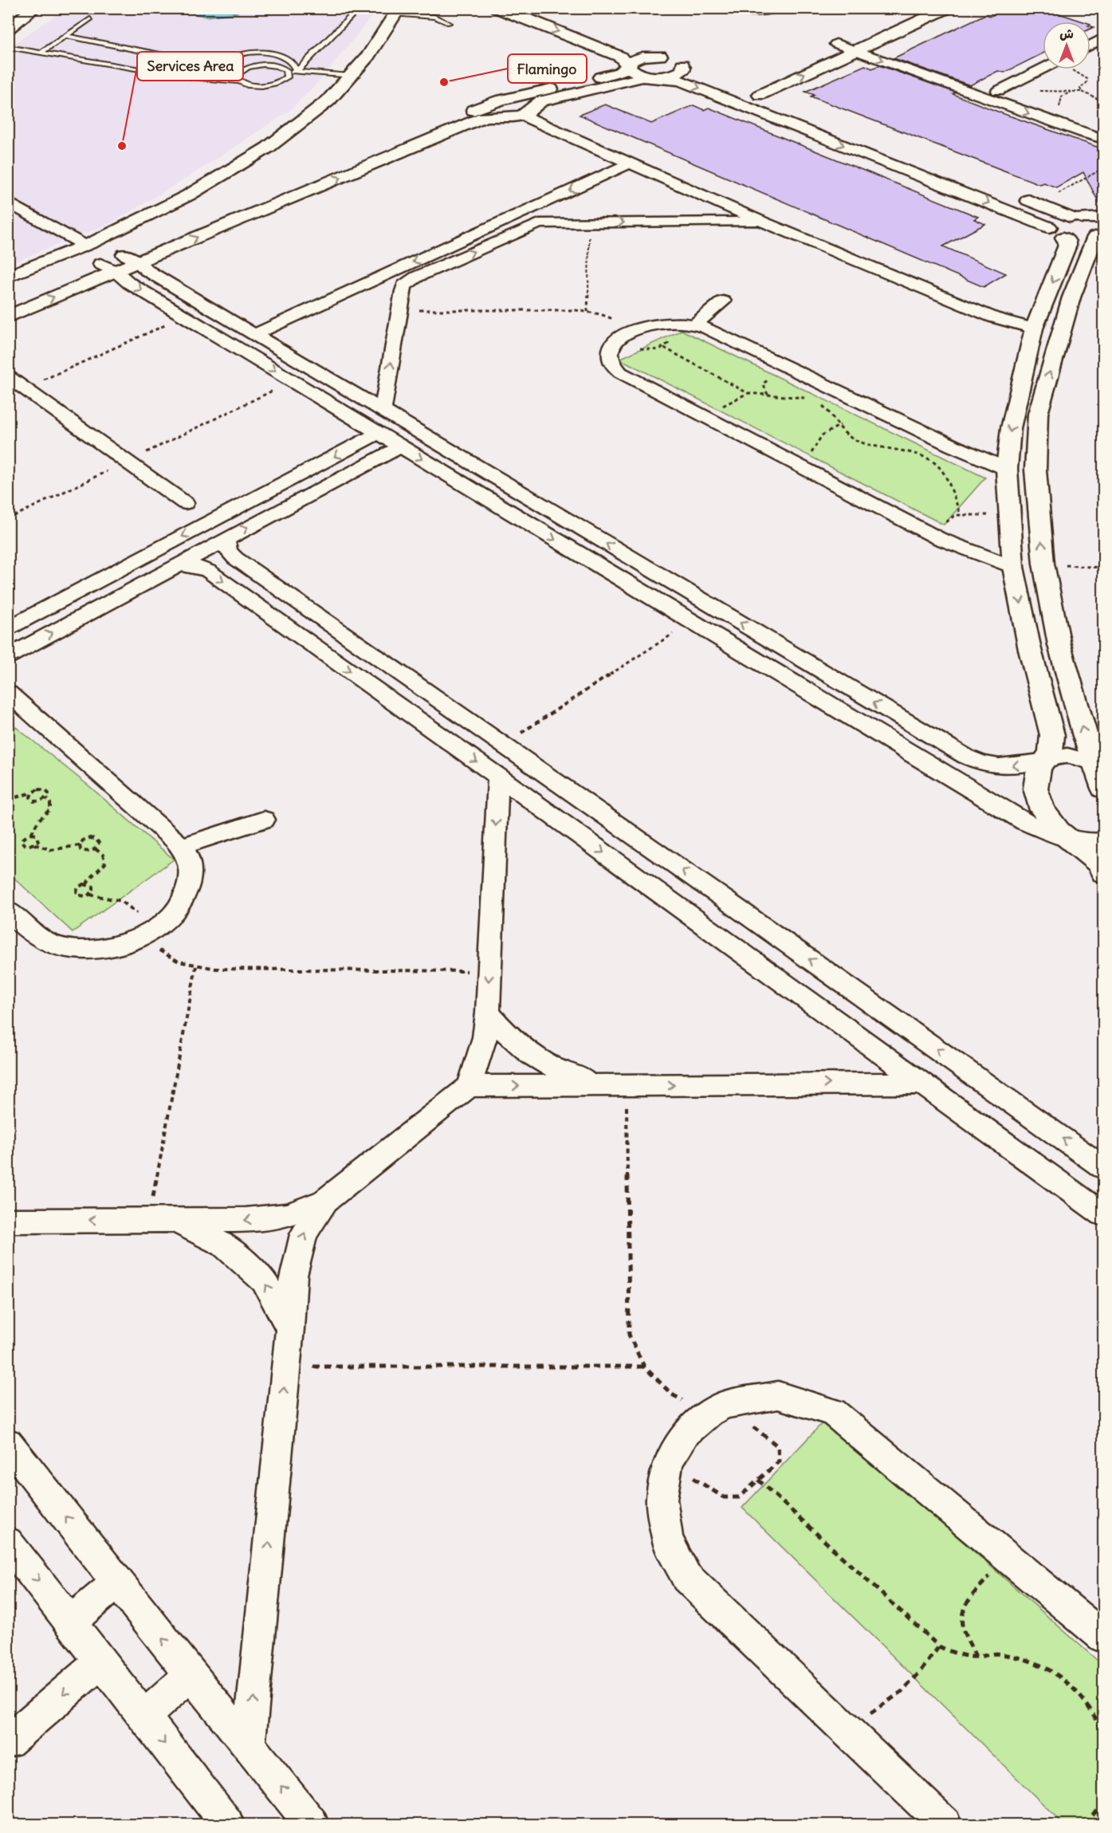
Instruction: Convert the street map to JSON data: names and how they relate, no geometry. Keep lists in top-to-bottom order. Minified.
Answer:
{"places":["Flamingo","Services Area"],"north":"top"}
